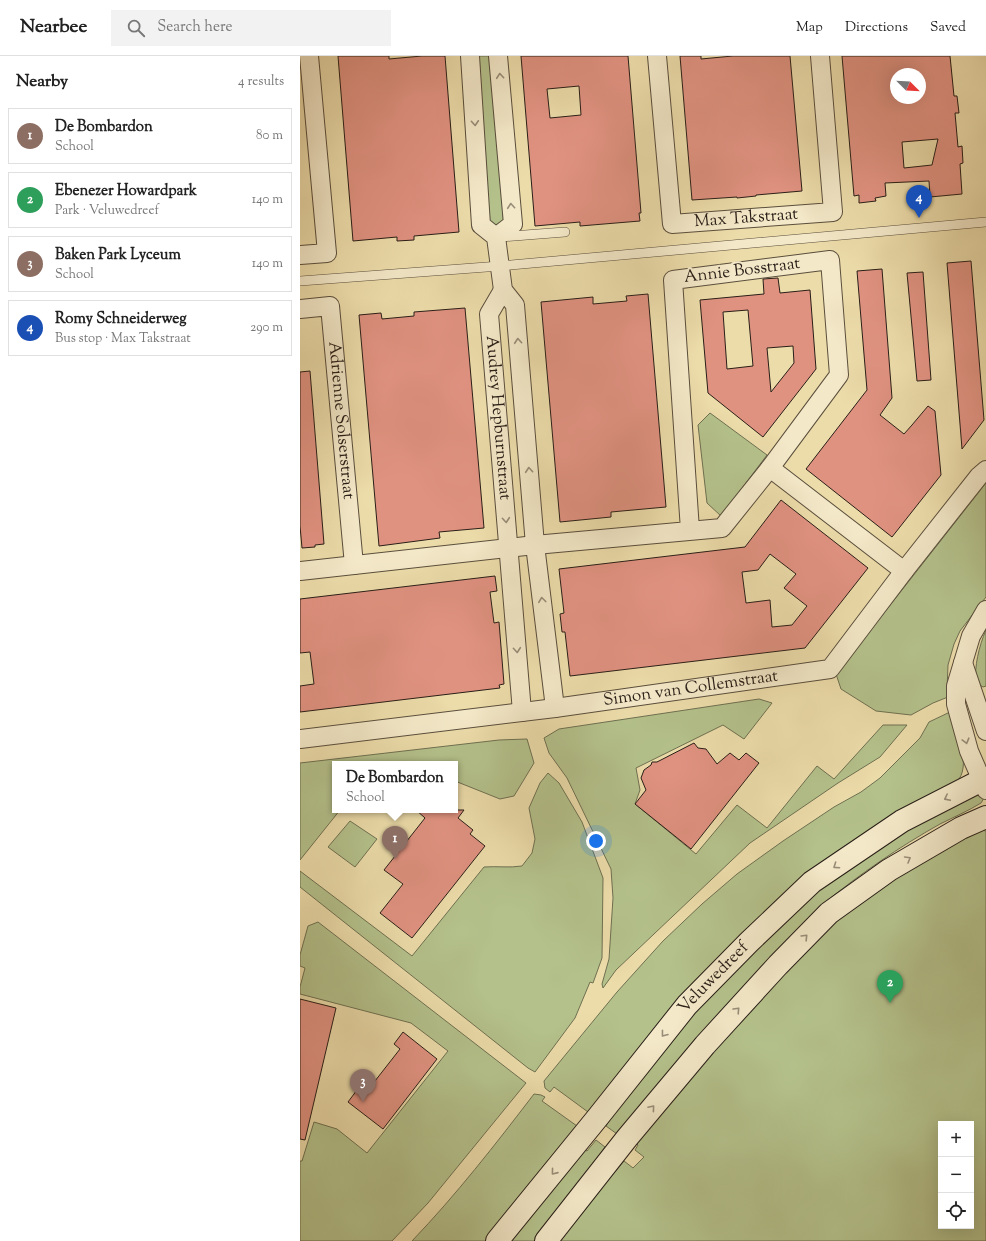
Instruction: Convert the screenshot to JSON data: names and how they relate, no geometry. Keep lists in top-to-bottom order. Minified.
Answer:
{"streets":{"main road":["Veluwedreef"],"street":["Max Takstraat","Annie Bosstraat","Audrey Hepburnstraat","Adrienne Solserstraat","Simon van Collemstraat"]},"crossings":[["Annie Bosstraat","Audrey Hepburnstraat"],["Audrey Hepburnstraat","Simon van Collemstraat"]],"north":"bottom right","page":{"header":"Nearbee","search":"Search here","nav":["Map","Directions","Saved"],"heading":["Nearby","4 results"],"list":[{"mark":"1","name":"De Bombardon","note":"School","value":"80 m"},{"mark":"2","name":"Ebenezer Howardpark","note":"Park · Veluwedreef","value":"140 m"},{"mark":"3","name":"Baken Park Lyceum","note":"School","value":"140 m"},{"mark":"4","name":"Romy Schneiderweg","note":"Bus stop · Max Takstraat","value":"290 m"}],"pins":["4","1","2","3"],"popup":["De Bombardon","School"],"map_buttons":["+","−"]}}
